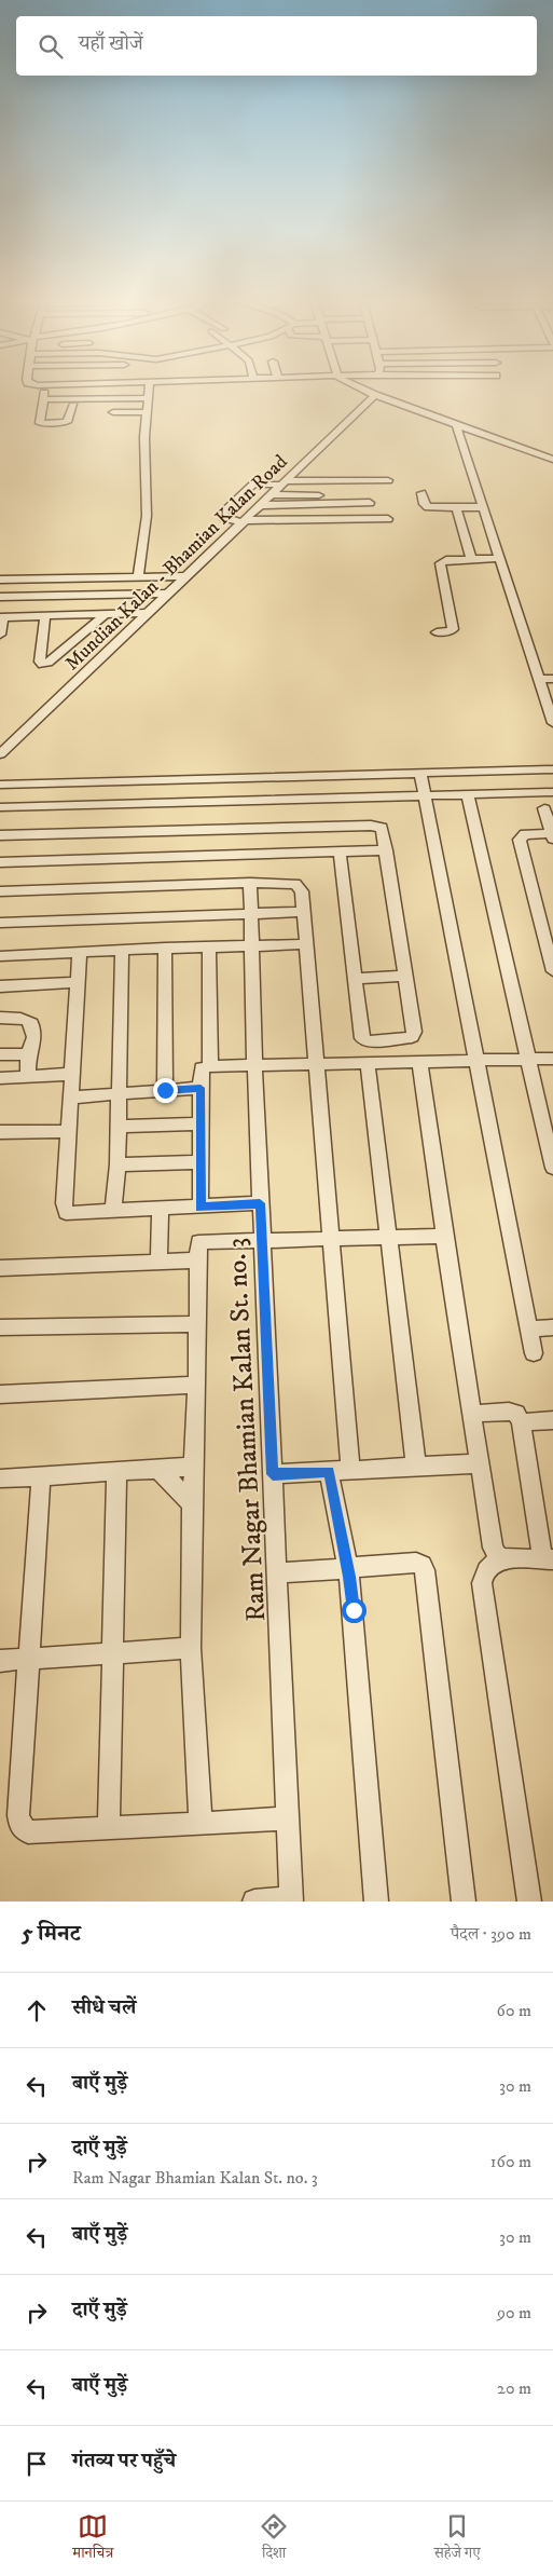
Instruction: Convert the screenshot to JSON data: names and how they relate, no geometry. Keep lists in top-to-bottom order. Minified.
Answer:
{"streets":{"street":["Mundian Kalan - Bhamian Kalan Road","Ram Nagar Bhamian Kalan St. no. 3"]},"page":{"search":"यहाँ खोजें","heading":["5 मिनट","पैदल · 390 m"],"list":[["सीधे चलें","60 m"],["बाएँ मुड़ें","30 m"],["दाएँ मुड़ें","Ram Nagar Bhamian Kalan St. no. 3","160 m"],["बाएँ मुड़ें","30 m"],["दाएँ मुड़ें","90 m"],["बाएँ मुड़ें","20 m"],"गंतव्य पर पहुँचे"],"nav":["मानचित्र","दिशा","सहेजे गए"]}}
